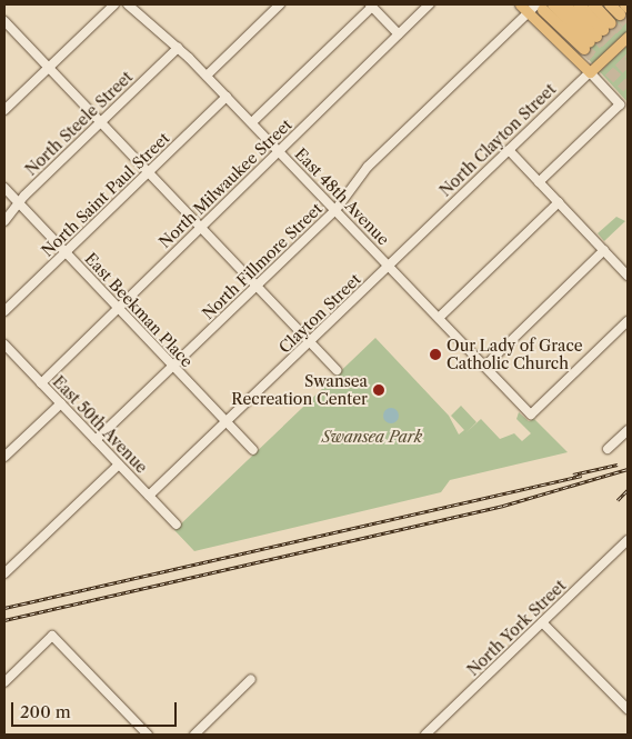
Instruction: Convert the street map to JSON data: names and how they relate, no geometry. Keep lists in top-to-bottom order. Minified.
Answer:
{"streets":{"main road":["North Clayton Street"],"street":["North Steele Street","North Milwaukee Street","North Saint Paul Street","East 48th Avenue","North Fillmore Street","East Beekman Place","Clayton Street","East 50th Avenue","North York Street"]},"crossings":[["North Steele Street","East 48th Avenue"],["North Steele Street","East Beekman Place"],["North Clayton Street","East 48th Avenue"],["North Clayton Street","Clayton Street"],["North Milwaukee Street","East 48th Avenue"],["North Milwaukee Street","East Beekman Place"],["North Milwaukee Street","East 50th Avenue"],["North Saint Paul Street","East 48th Avenue"],["North Saint Paul Street","East Beekman Place"],["East 48th Avenue","North Fillmore Street"],["East 48th Avenue","Clayton Street"],["North Fillmore Street","East Beekman Place"],["North Fillmore Street","East 50th Avenue"],["East Beekman Place","Clayton Street"],["Clayton Street","East 50th Avenue"]],"parks":["Swansea Park"],"places":["Our Lady of Grace Catholic Church","Swansea Recreation Center"],"scale_bar":"200 m"}
